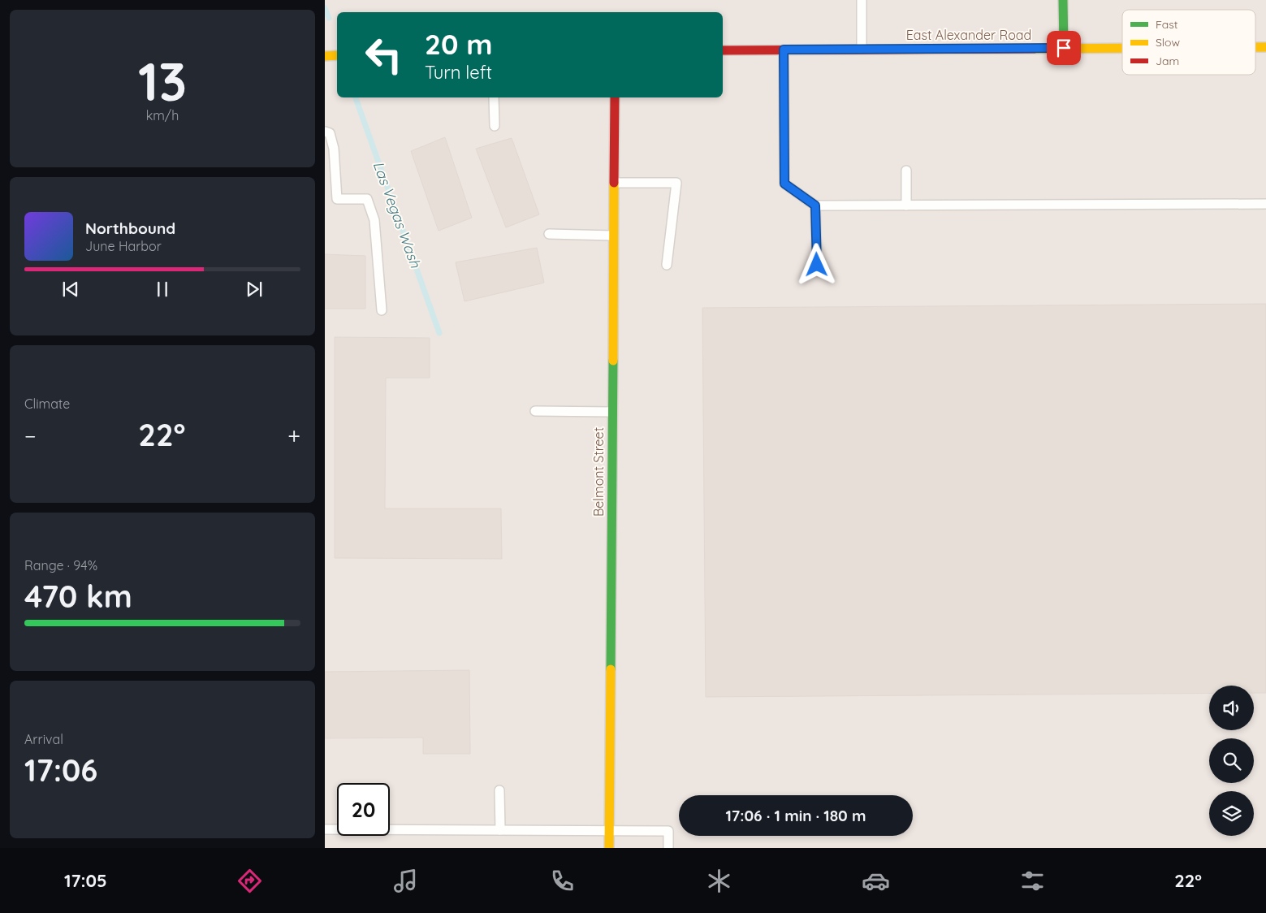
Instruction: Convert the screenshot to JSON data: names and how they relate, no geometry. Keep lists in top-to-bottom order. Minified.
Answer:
{"streets":{"street":["East Alexander Road","Belmont Street"]},"water":["Las Vegas Wash"],"legend":["Fast","Slow","Jam"],"page":{"tile":[["13","km/h"],"Climate",["Range · 94%","470 km"],["Arrival","17:06"]],"turn":["20 m","Turn left"],"song":["Northbound","June Harbor"],"heat":["−","22°","+"],"limit":"20","trip":"17:06 · 1 min · 180 m","tabs":["17:05","22°"]}}
